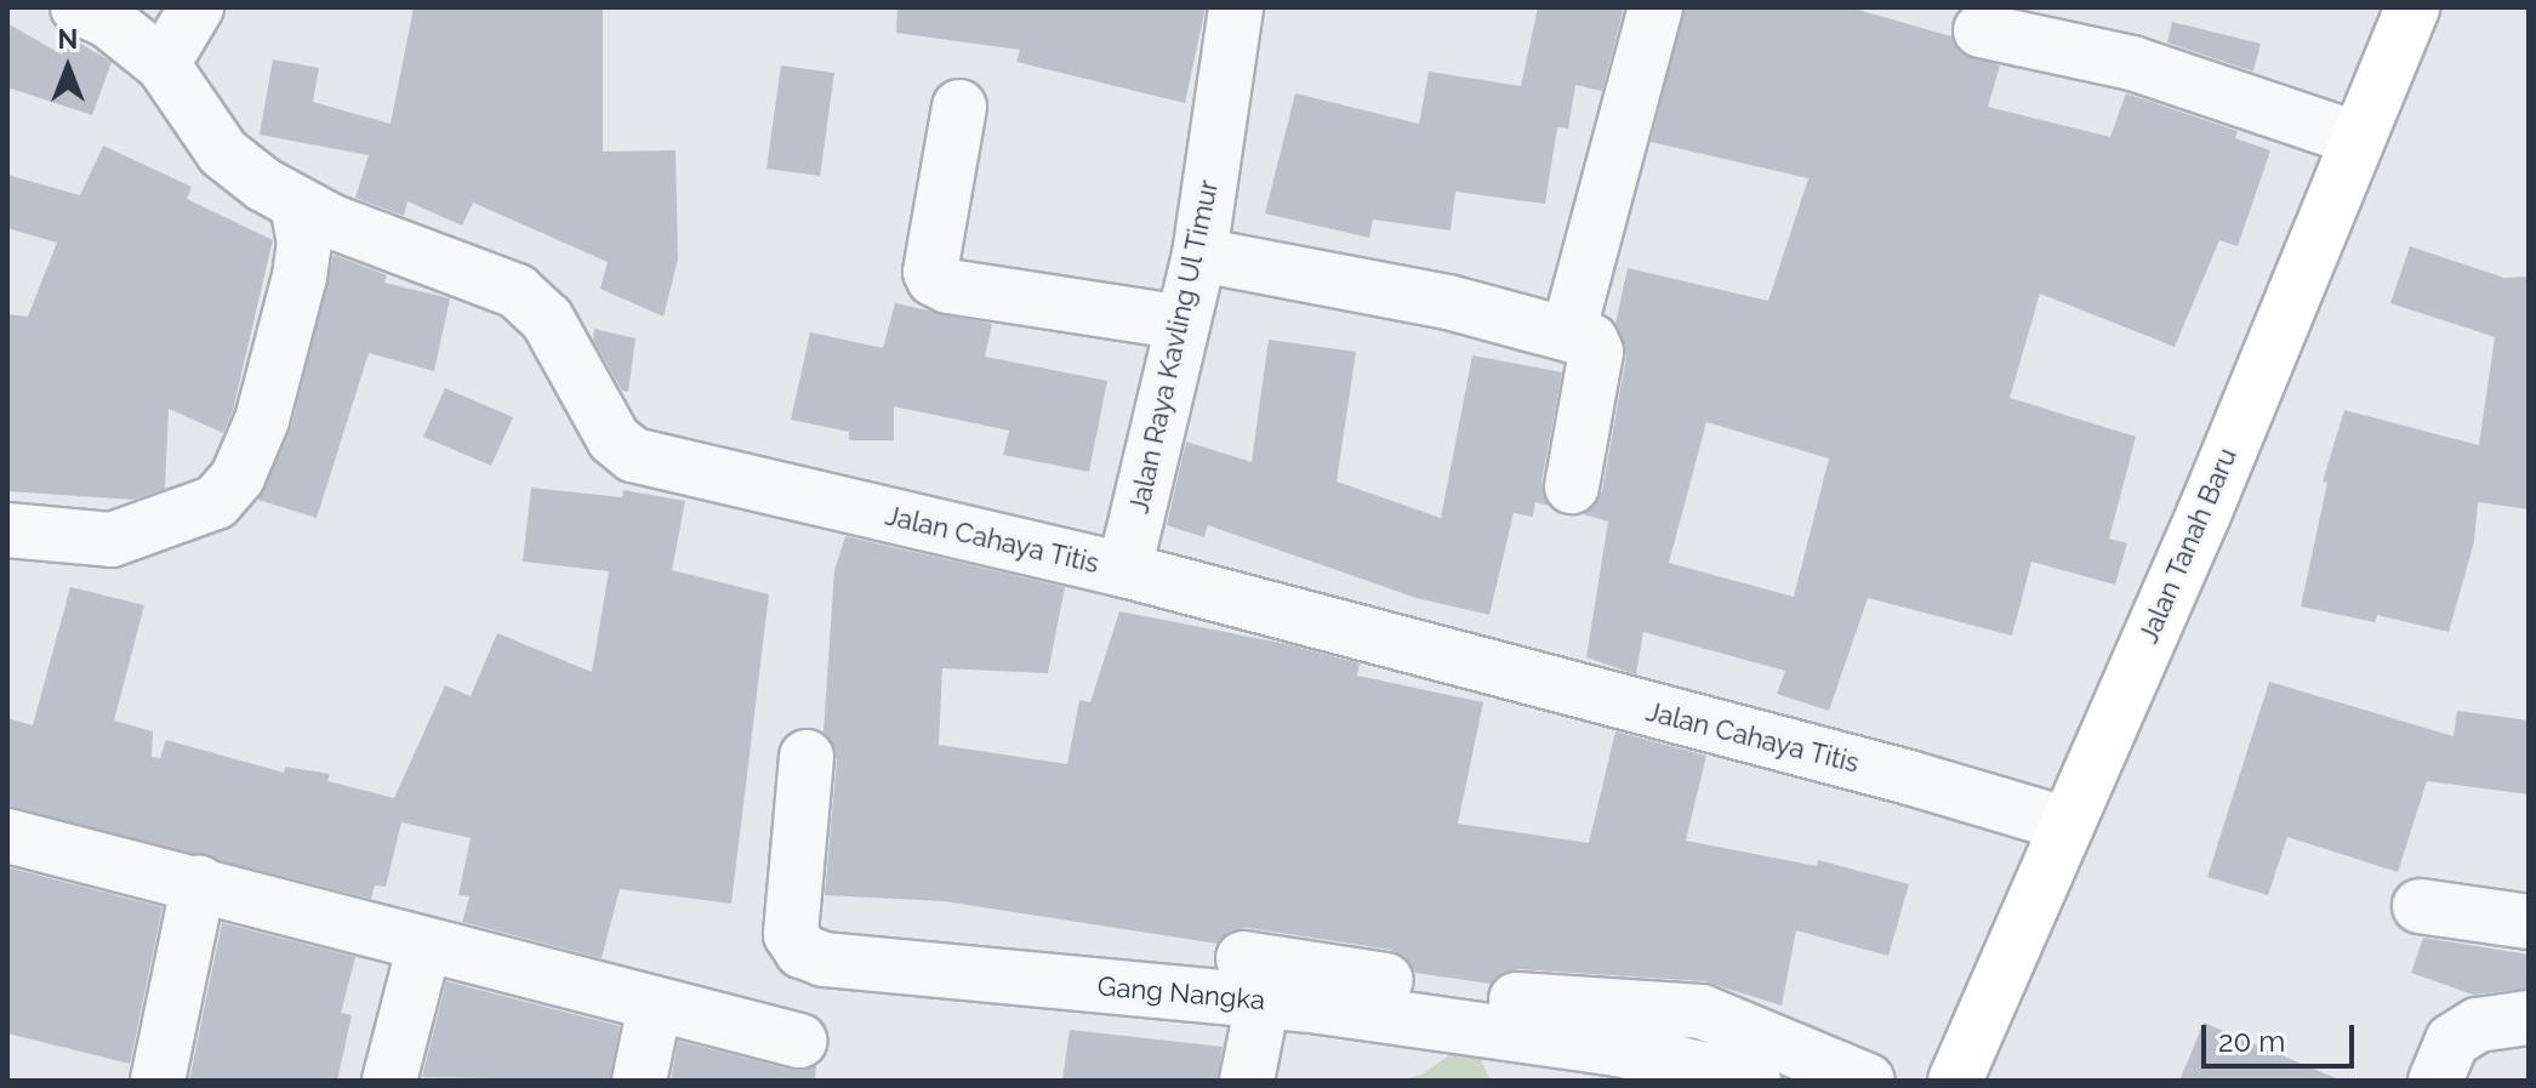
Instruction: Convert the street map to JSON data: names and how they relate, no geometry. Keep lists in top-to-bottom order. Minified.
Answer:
{"streets":{"main road":["Jalan Tanah Baru"],"street":["Jalan Raya Kavling Ul Timur","Jalan Cahaya Titis","Gang Nangka"]},"crossings":[["Jalan Raya Kavling Ul Timur","Jalan Cahaya Titis"],["Jalan Cahaya Titis","Jalan Tanah Baru"]],"scale_bar":"20 m","north":"top"}
